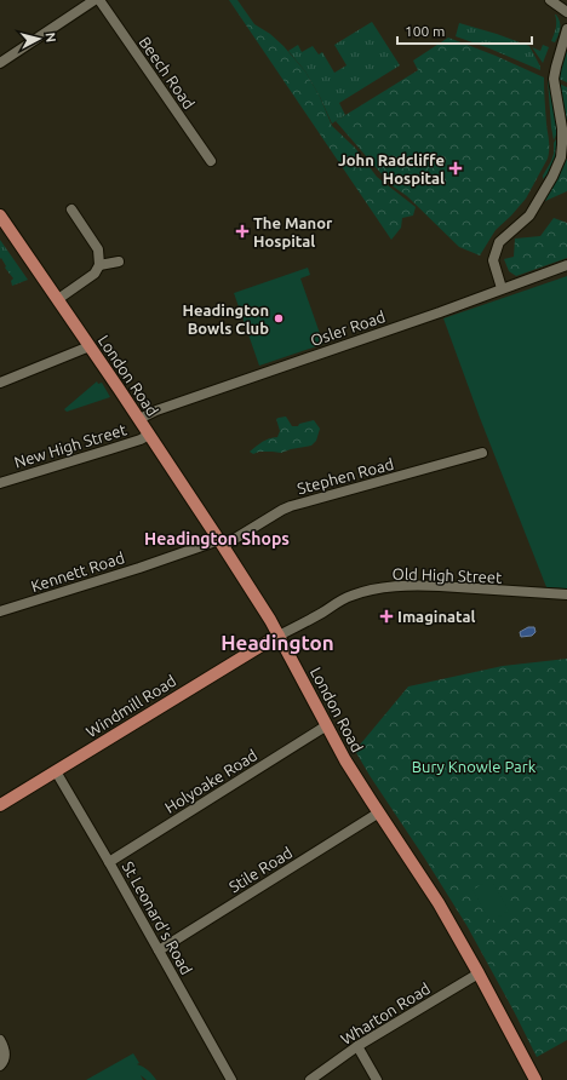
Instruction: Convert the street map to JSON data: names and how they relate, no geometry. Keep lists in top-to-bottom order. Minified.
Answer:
{"streets":{"main road":["London Road","Windmill Road"],"street":["Beech Road","Osler Road","New High Street","Stephen Road","Kennett Road","Old High Street","Holyoake Road","Stile Road","St Leonard's Road","Wharton Road"]},"crossings":[["Osler Road","London Road"],["London Road","New High Street"],["London Road","Stephen Road"],["London Road","Kennett Road"],["London Road","Old High Street"],["London Road","Windmill Road"],["London Road","Holyoake Road"],["London Road","Stile Road"],["London Road","Wharton Road"],["Stephen Road","Kennett Road"],["Old High Street","Windmill Road"],["Windmill Road","St Leonard's Road"],["Holyoake Road","St Leonard's Road"],["Stile Road","St Leonard's Road"]],"districts":["Headington Shops","Headington"],"parks":["Bury Knowle Park"],"places":{"health":["John Radcliffe Hospital","The Manor Hospital","Imaginatal"],"other":["Headington Bowls Club"]},"scale_bar":"100 m","north":"right"}
